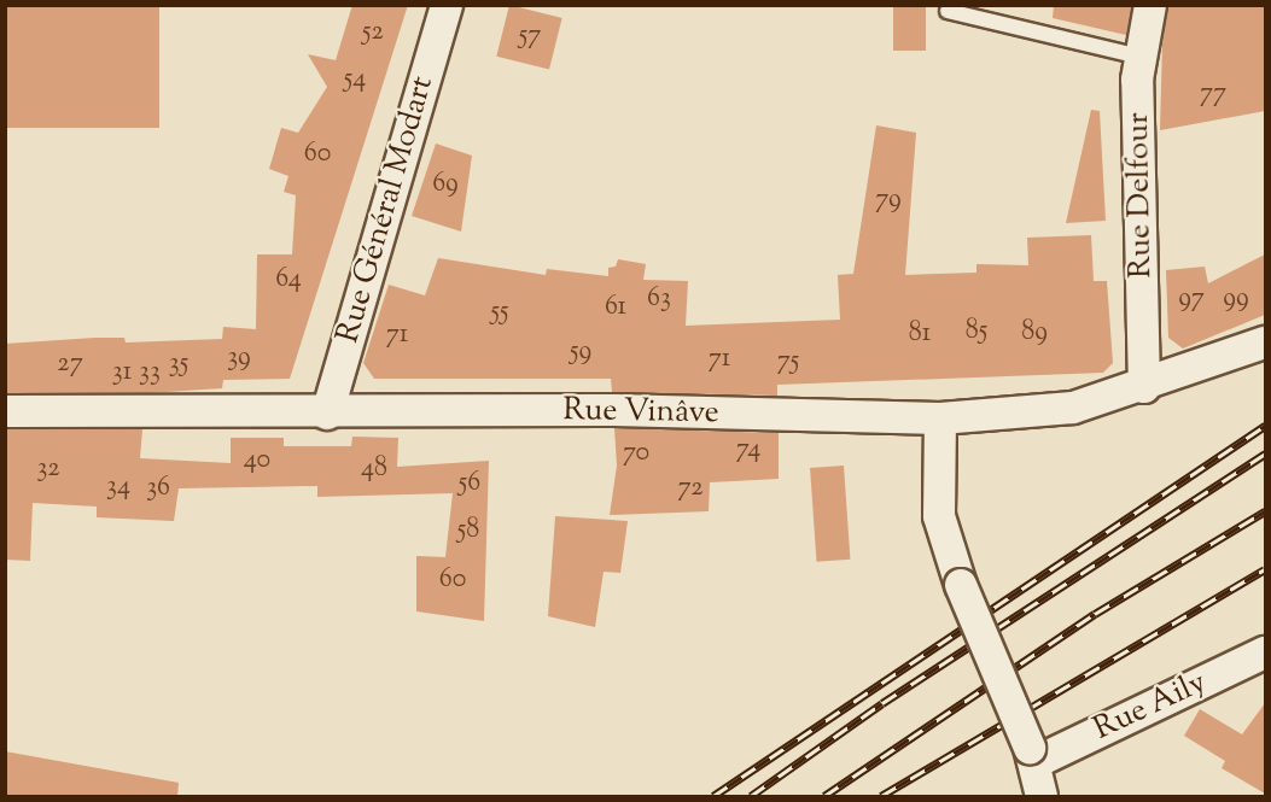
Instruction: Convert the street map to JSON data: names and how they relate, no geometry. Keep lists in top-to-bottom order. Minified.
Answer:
{"streets":{"street":["Rue Delfour","Rue Général Modart","Rue Vinâve","Rue Aily"]},"crossings":[["Rue Delfour","Rue Vinâve"],["Rue Général Modart","Rue Vinâve"]],"house_numbers":["52","57","54","77","60","69","79","64","63","97","99","61","55","85","89","81","71","59","39","71","75","27","35","31","33","74","70","40","32","48","56","34","36","72","58","60"]}
